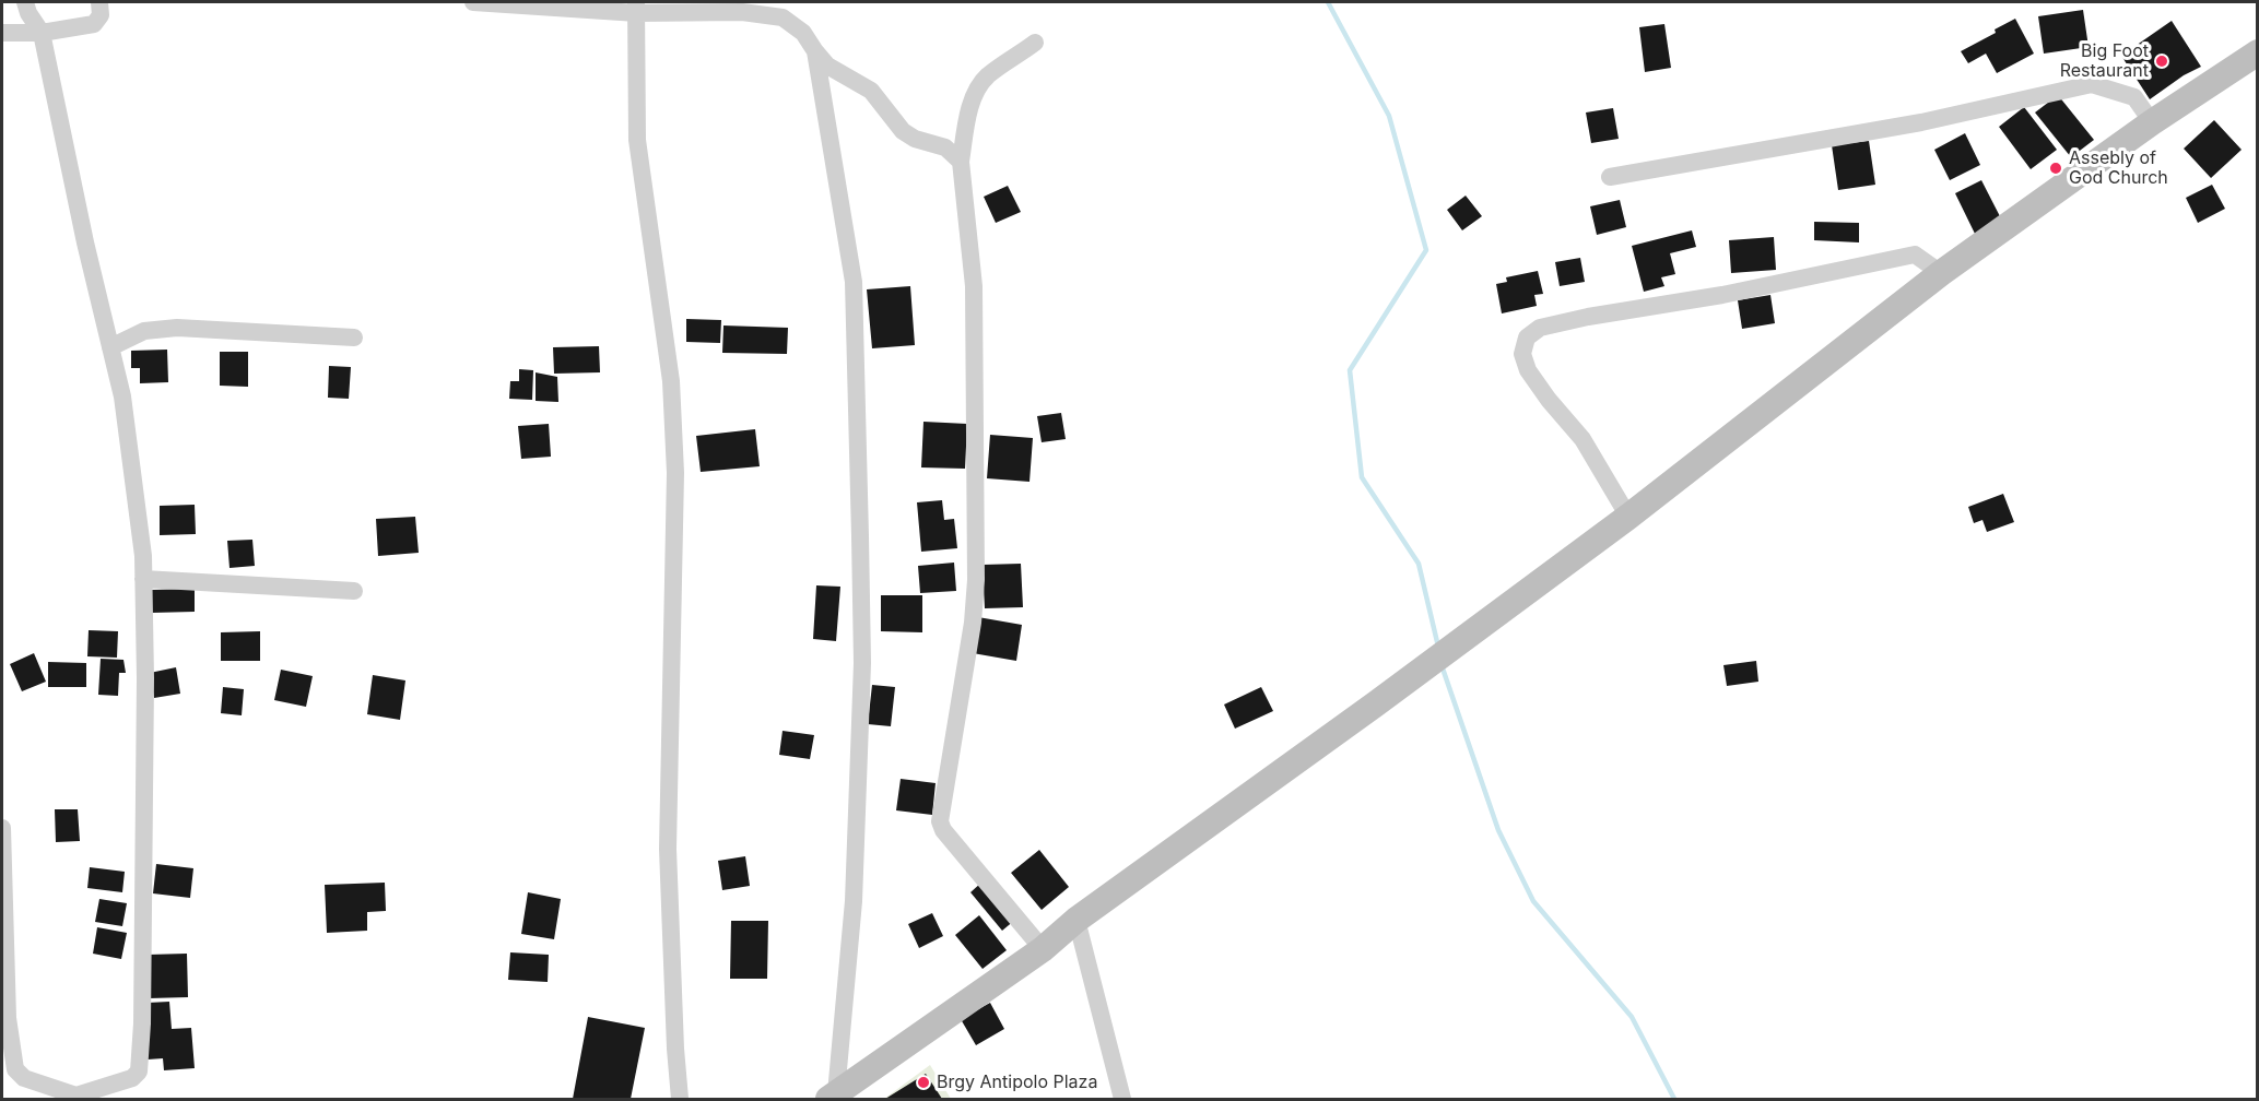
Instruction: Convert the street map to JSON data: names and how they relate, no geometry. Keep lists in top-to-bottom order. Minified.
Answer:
{"places":["Big Foot Restaurant","Assebly of God Church","Brgy Antipolo Plaza"]}
